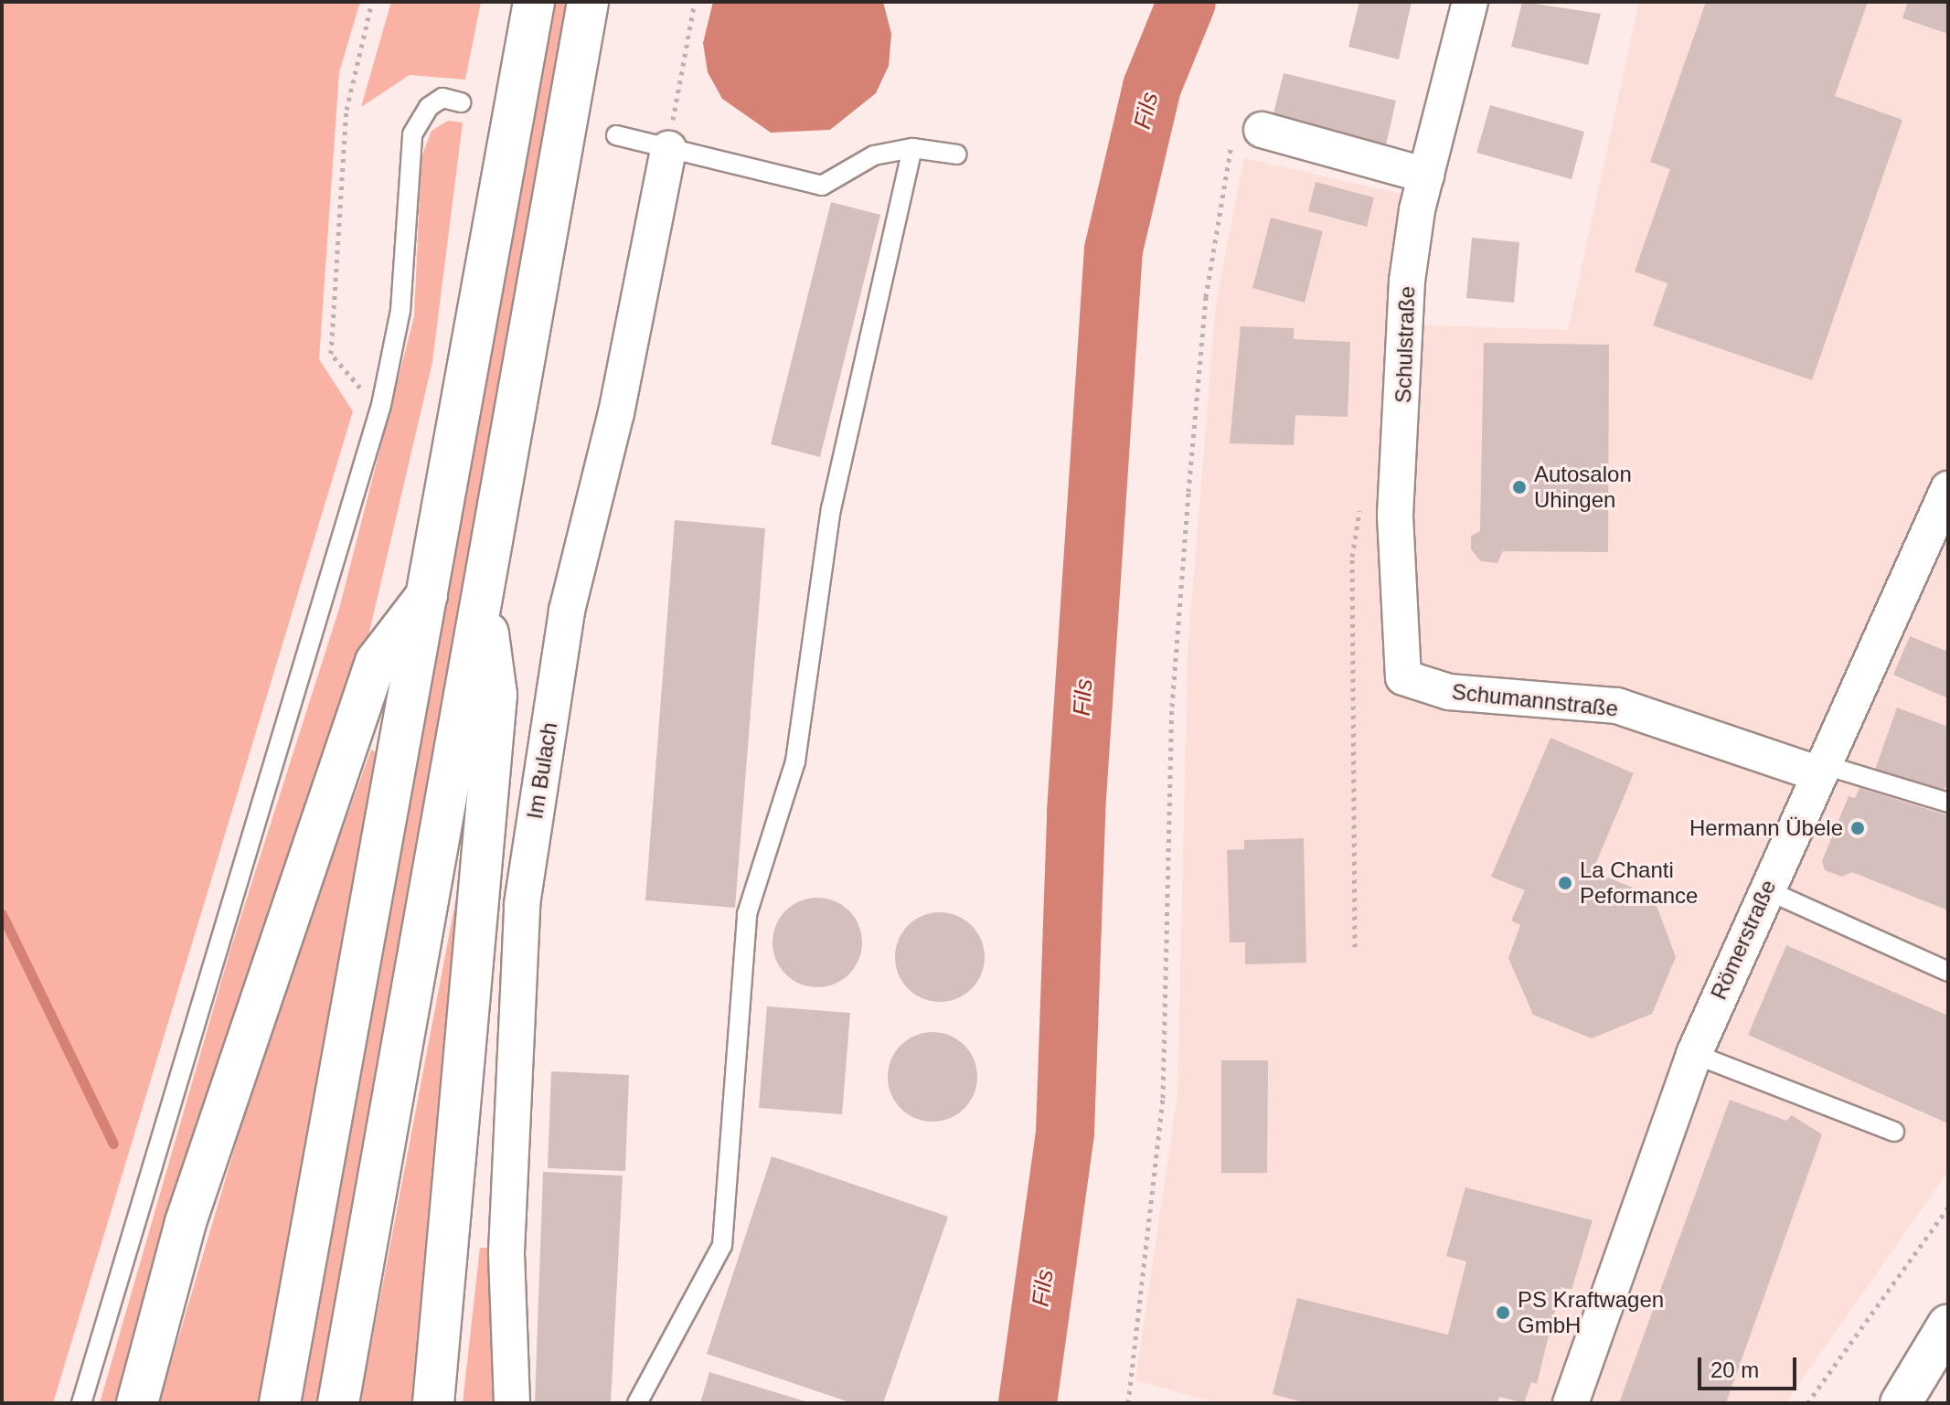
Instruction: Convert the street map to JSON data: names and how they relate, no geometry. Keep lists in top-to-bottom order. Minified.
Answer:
{"streets":{"street":["Schulstraße","Schumannstraße","Im Bulach","Römerstraße"]},"crossings":[["Schulstraße","Schumannstraße"],["Schumannstraße","Römerstraße"]],"water":["Fils"],"places":["Autosalon Uhingen","Hermann Übele","La Chanti Peformance","PS Kraftwagen GmbH"],"scale_bar":"20 m"}
